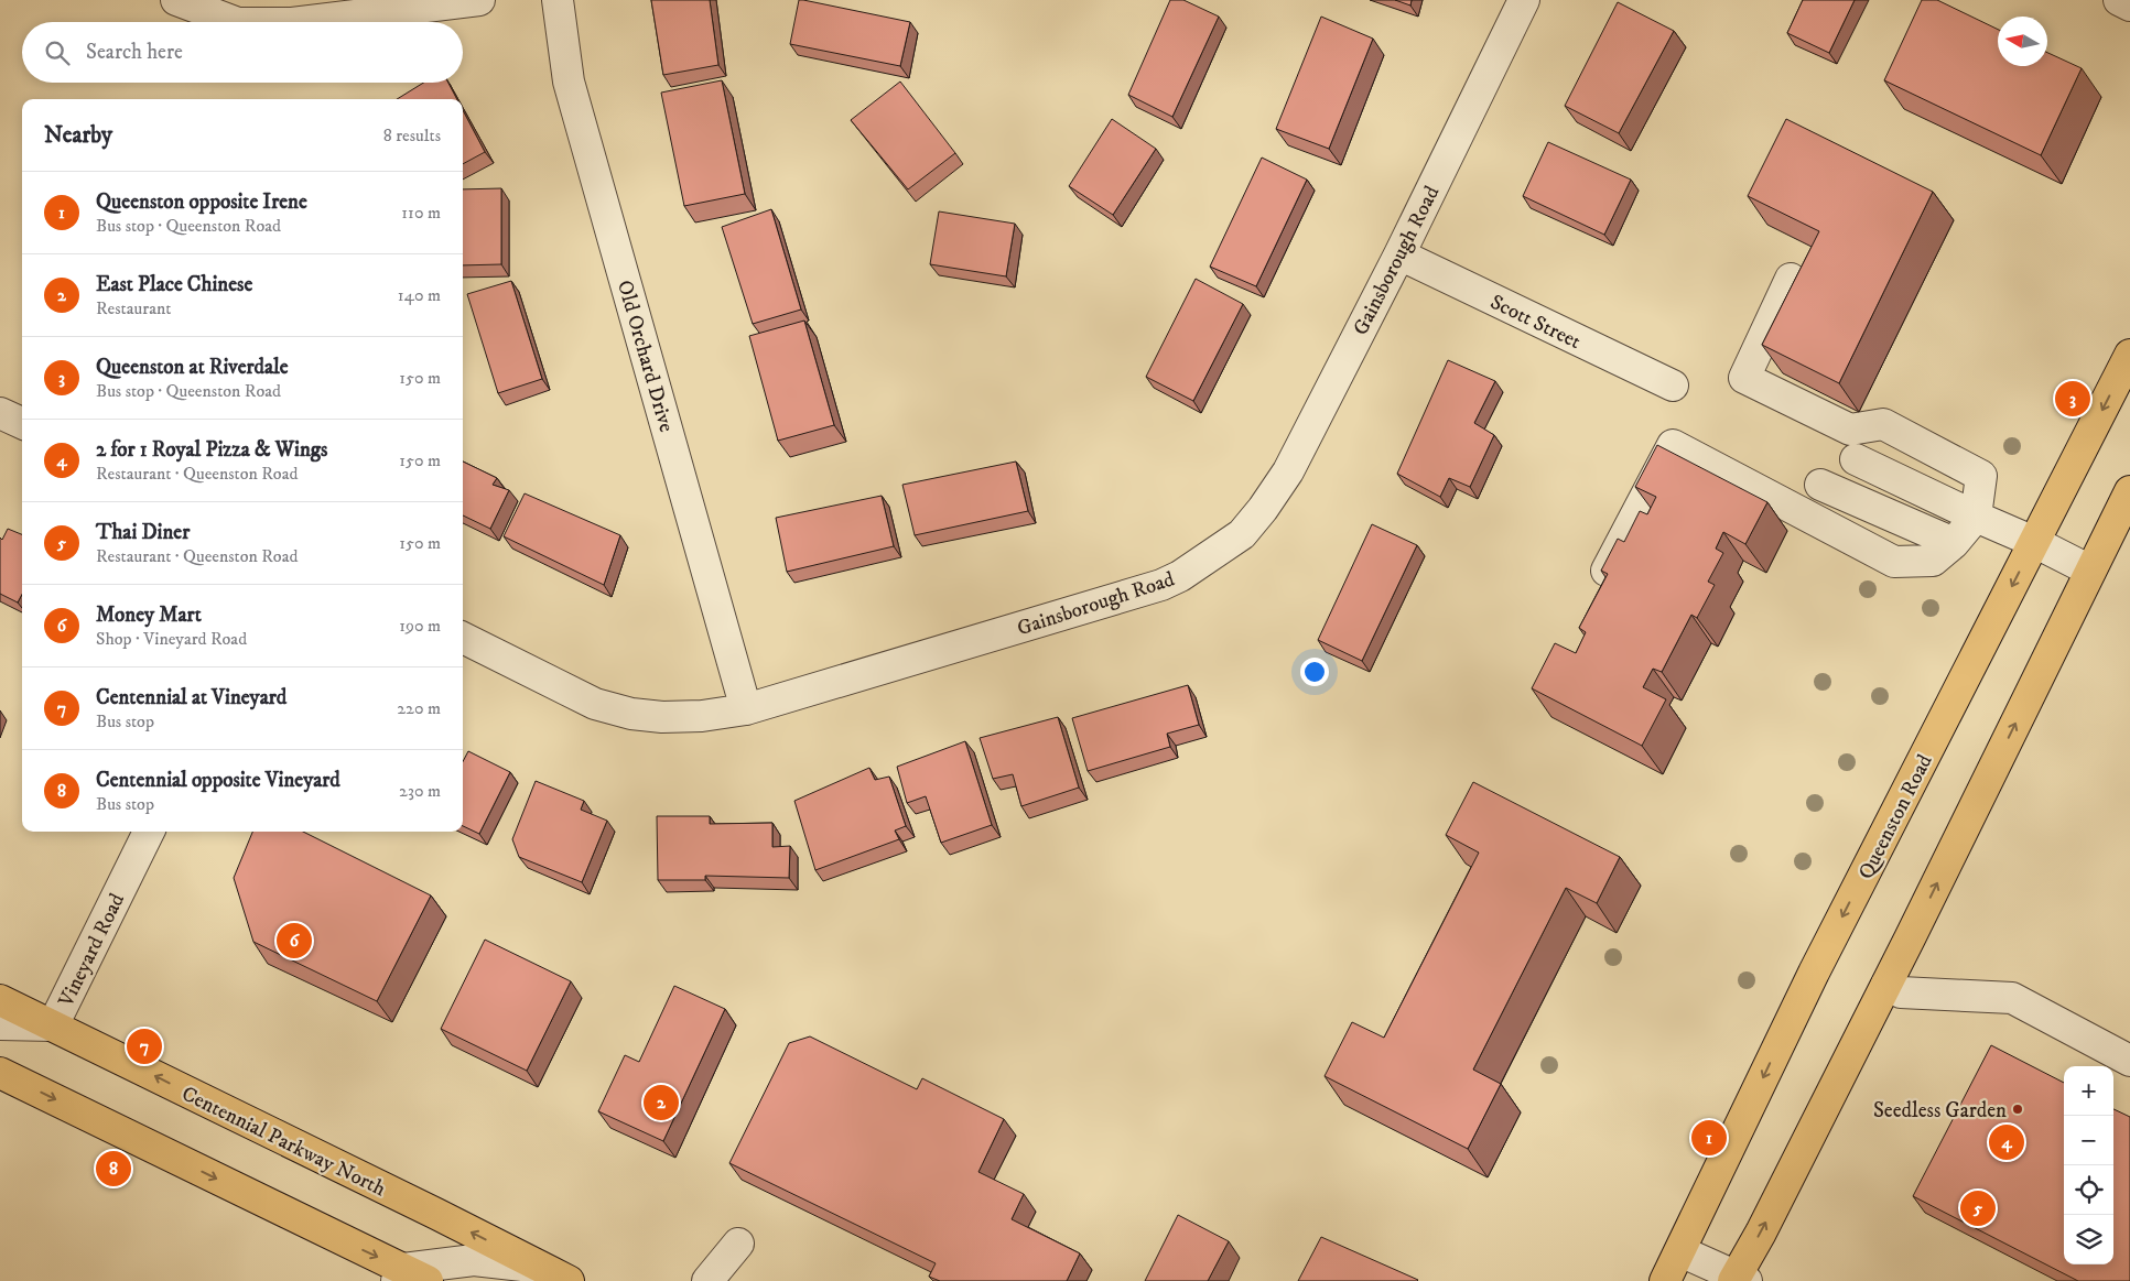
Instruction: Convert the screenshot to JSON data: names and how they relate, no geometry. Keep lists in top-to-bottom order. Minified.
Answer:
{"streets":{"main road":["Queenston Road","Centennial Parkway North"],"street":["Gainsborough Road","Scott Street","Old Orchard Drive","Vineyard Road"]},"crossings":[["Gainsborough Road","Scott Street"],["Gainsborough Road","Old Orchard Drive"],["Vineyard Road","Centennial Parkway North"]],"places":["Seedless Garden"],"north":"left","page":{"search":"Search here","heading":["Nearby","8 results"],"list":[{"mark":"1","name":"Queenston opposite Irene","note":"Bus stop · Queenston Road","value":"110 m"},{"mark":"2","name":"East Place Chinese","note":"Restaurant","value":"140 m"},{"mark":"3","name":"Queenston at Riverdale","note":"Bus stop · Queenston Road","value":"150 m"},{"mark":"4","name":"2 for 1 Royal Pizza & Wings","note":"Restaurant · Queenston Road","value":"150 m"},{"mark":"5","name":"Thai Diner","note":"Restaurant · Queenston Road","value":"150 m"},{"mark":"6","name":"Money Mart","note":"Shop · Vineyard Road","value":"190 m"},{"mark":"7","name":"Centennial at Vineyard","note":"Bus stop","value":"220 m"},{"mark":"8","name":"Centennial opposite Vineyard","note":"Bus stop","value":"230 m"}],"pins":["3","6","7","2","1","4","8","5"],"map_buttons":["+","−"]}}
